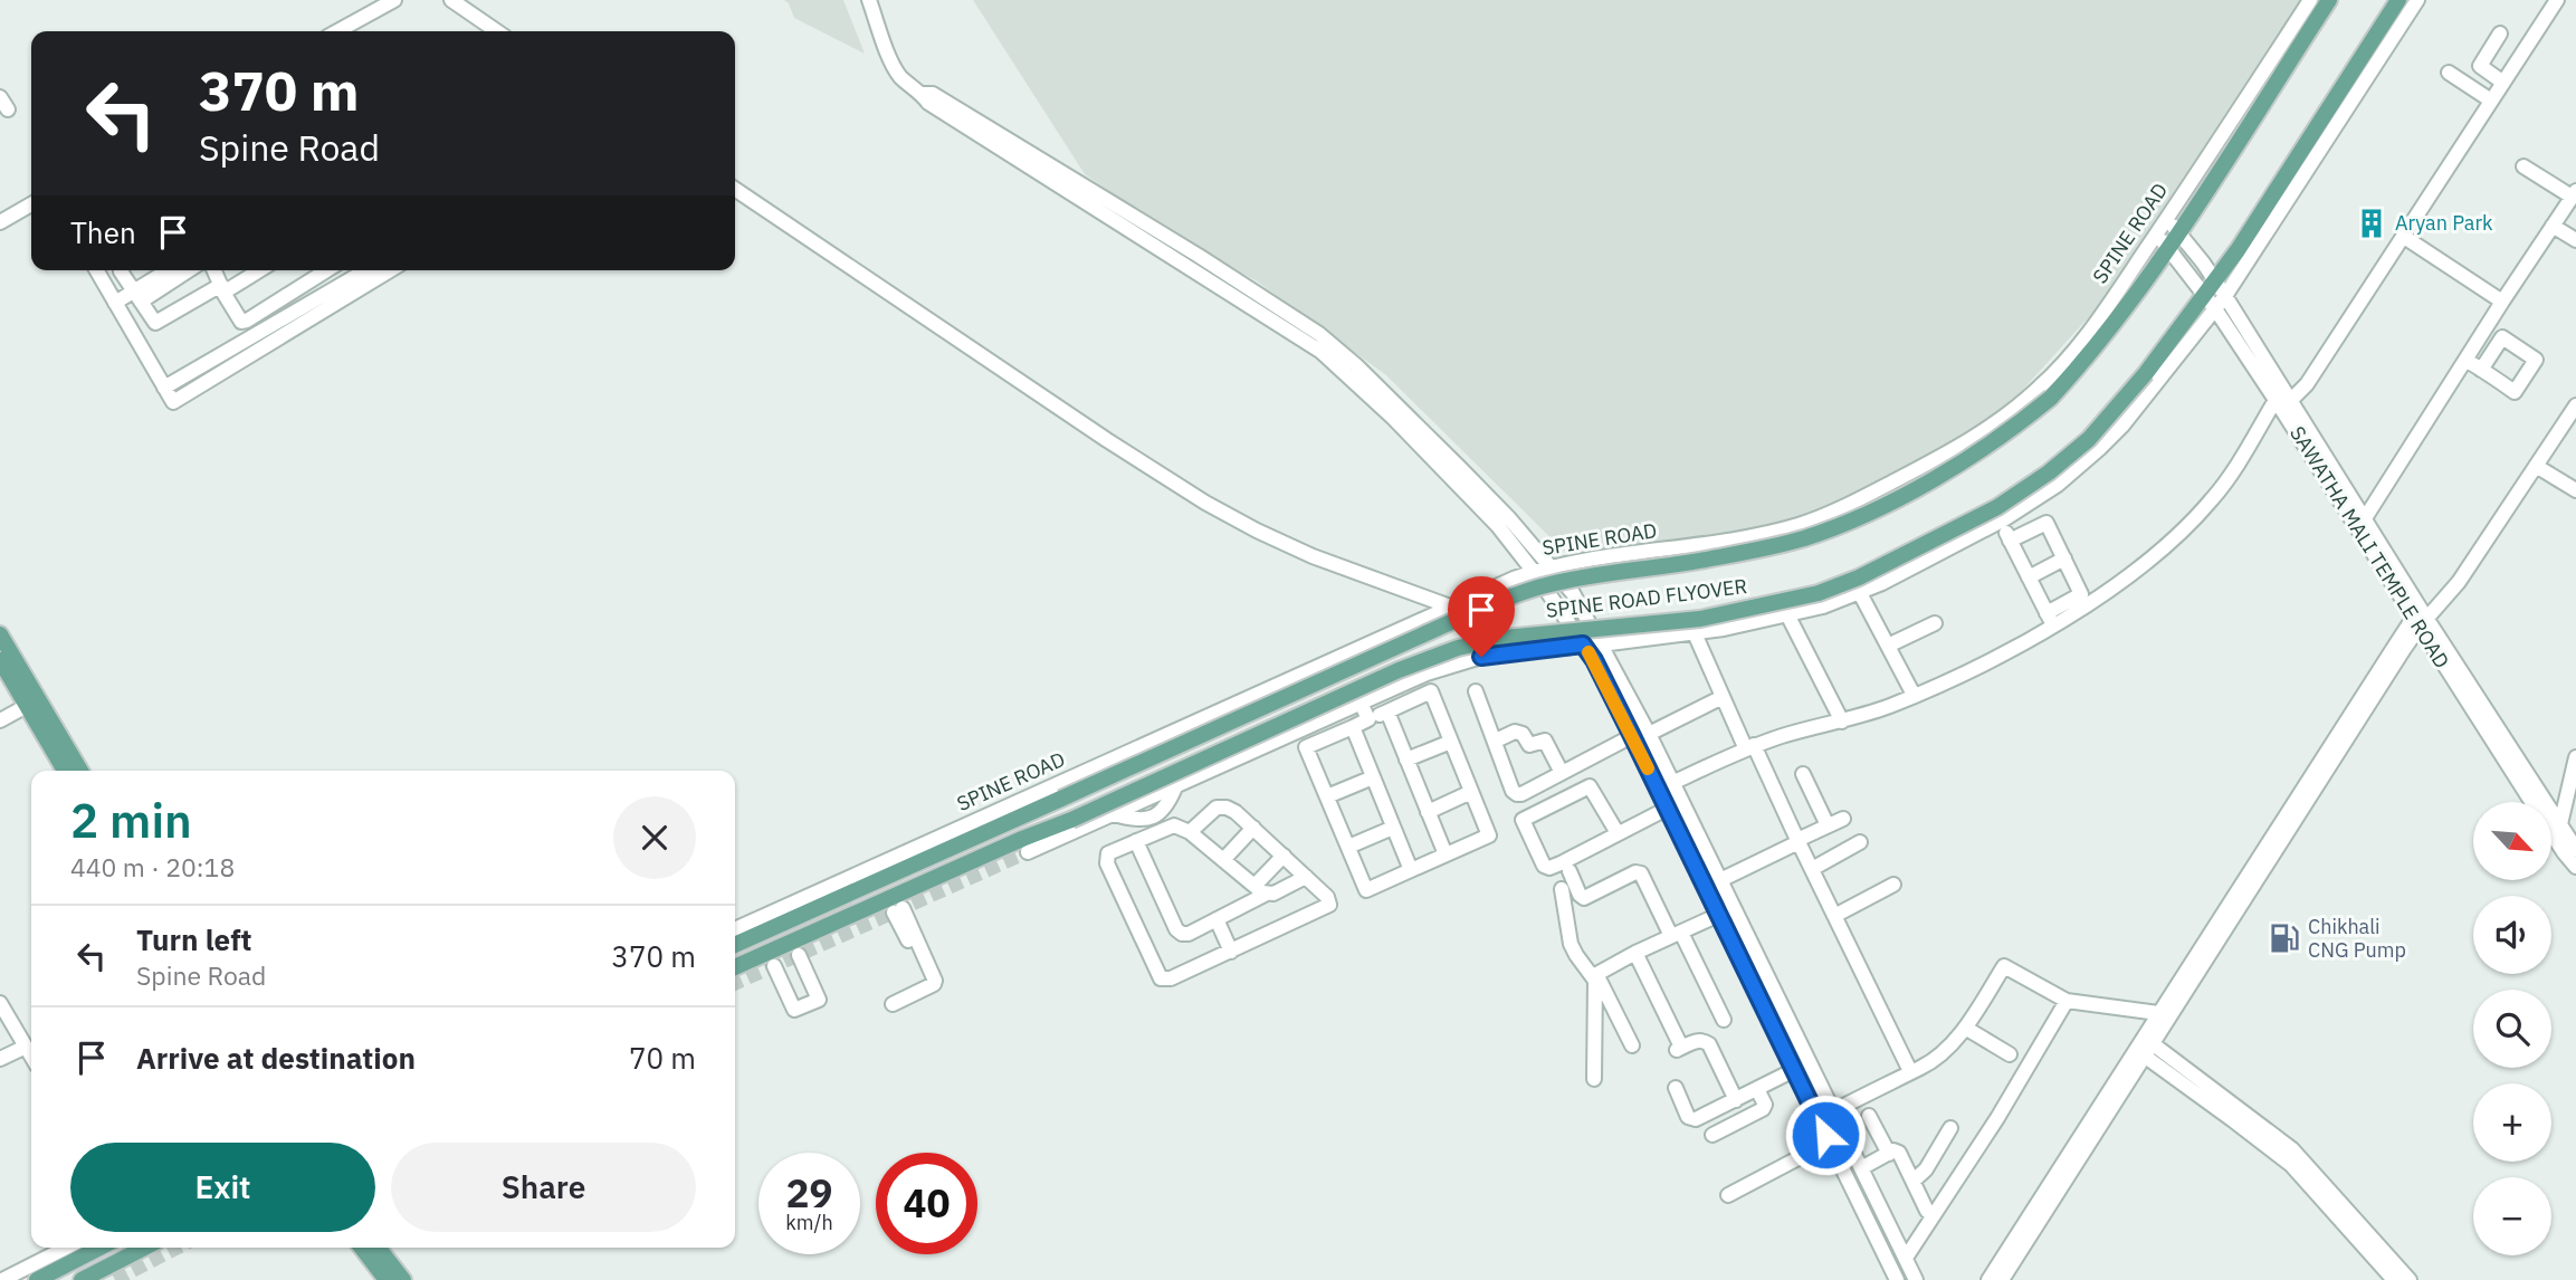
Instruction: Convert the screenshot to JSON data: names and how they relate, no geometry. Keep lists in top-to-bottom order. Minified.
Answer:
{"streets":{"main road":["SPINE ROAD","SPINE ROAD FLYOVER"],"street":["SAWATHA MALI TEMPLE ROAD"]},"crossings":[["SPINE ROAD","SAWATHA MALI TEMPLE ROAD"],["SPINE ROAD","SPINE ROAD FLYOVER"],["SAWATHA MALI TEMPLE ROAD","SPINE ROAD FLYOVER"]],"places":{"building":["Aryan Park"],"fuel station":["Chikhali CNG Pump"]},"north":"bottom right","page":{"turn":["370 m","Spine Road"],"then":"Then","heading":["2 min","440 m · 20:18"],"map_buttons":["+","−"],"list":[{"name":"Turn left","note":"Spine Road","value":"370 m"},{"name":"Arrive at destination","value":"70 m"}],"buttons":["Exit","Share"],"speed":"29 km/h","limit":"40"}}
